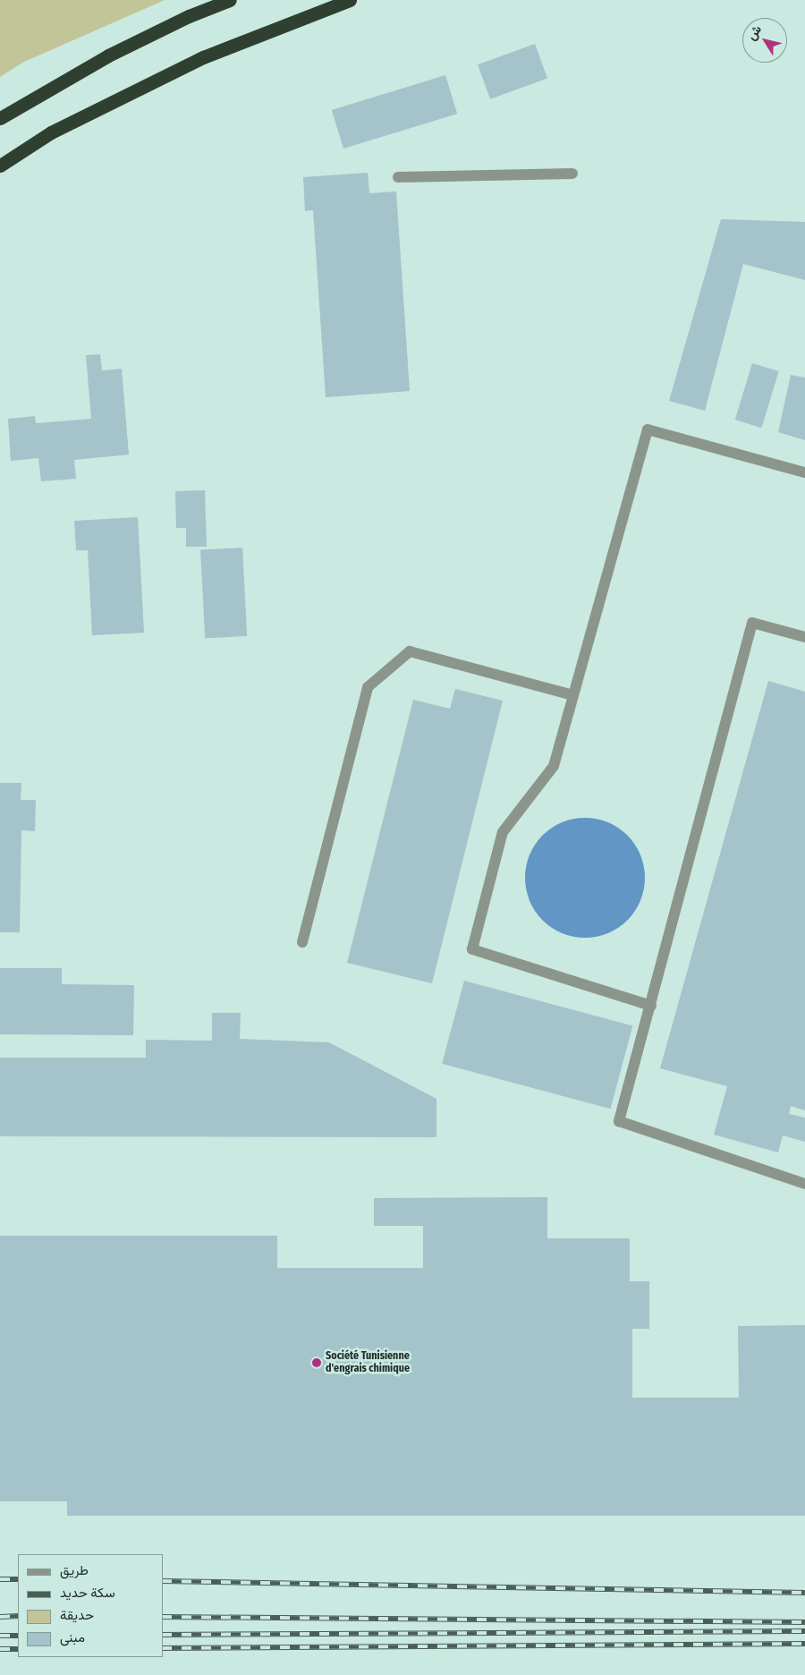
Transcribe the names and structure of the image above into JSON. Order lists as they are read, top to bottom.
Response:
{
  "places": ["Société Tunisienne d'engrais chimique"],
  "legend": [
    "طريق",
    "سكة حديد",
    "حديقة",
    "مبنى"
  ],
  "north": "top left"
}
